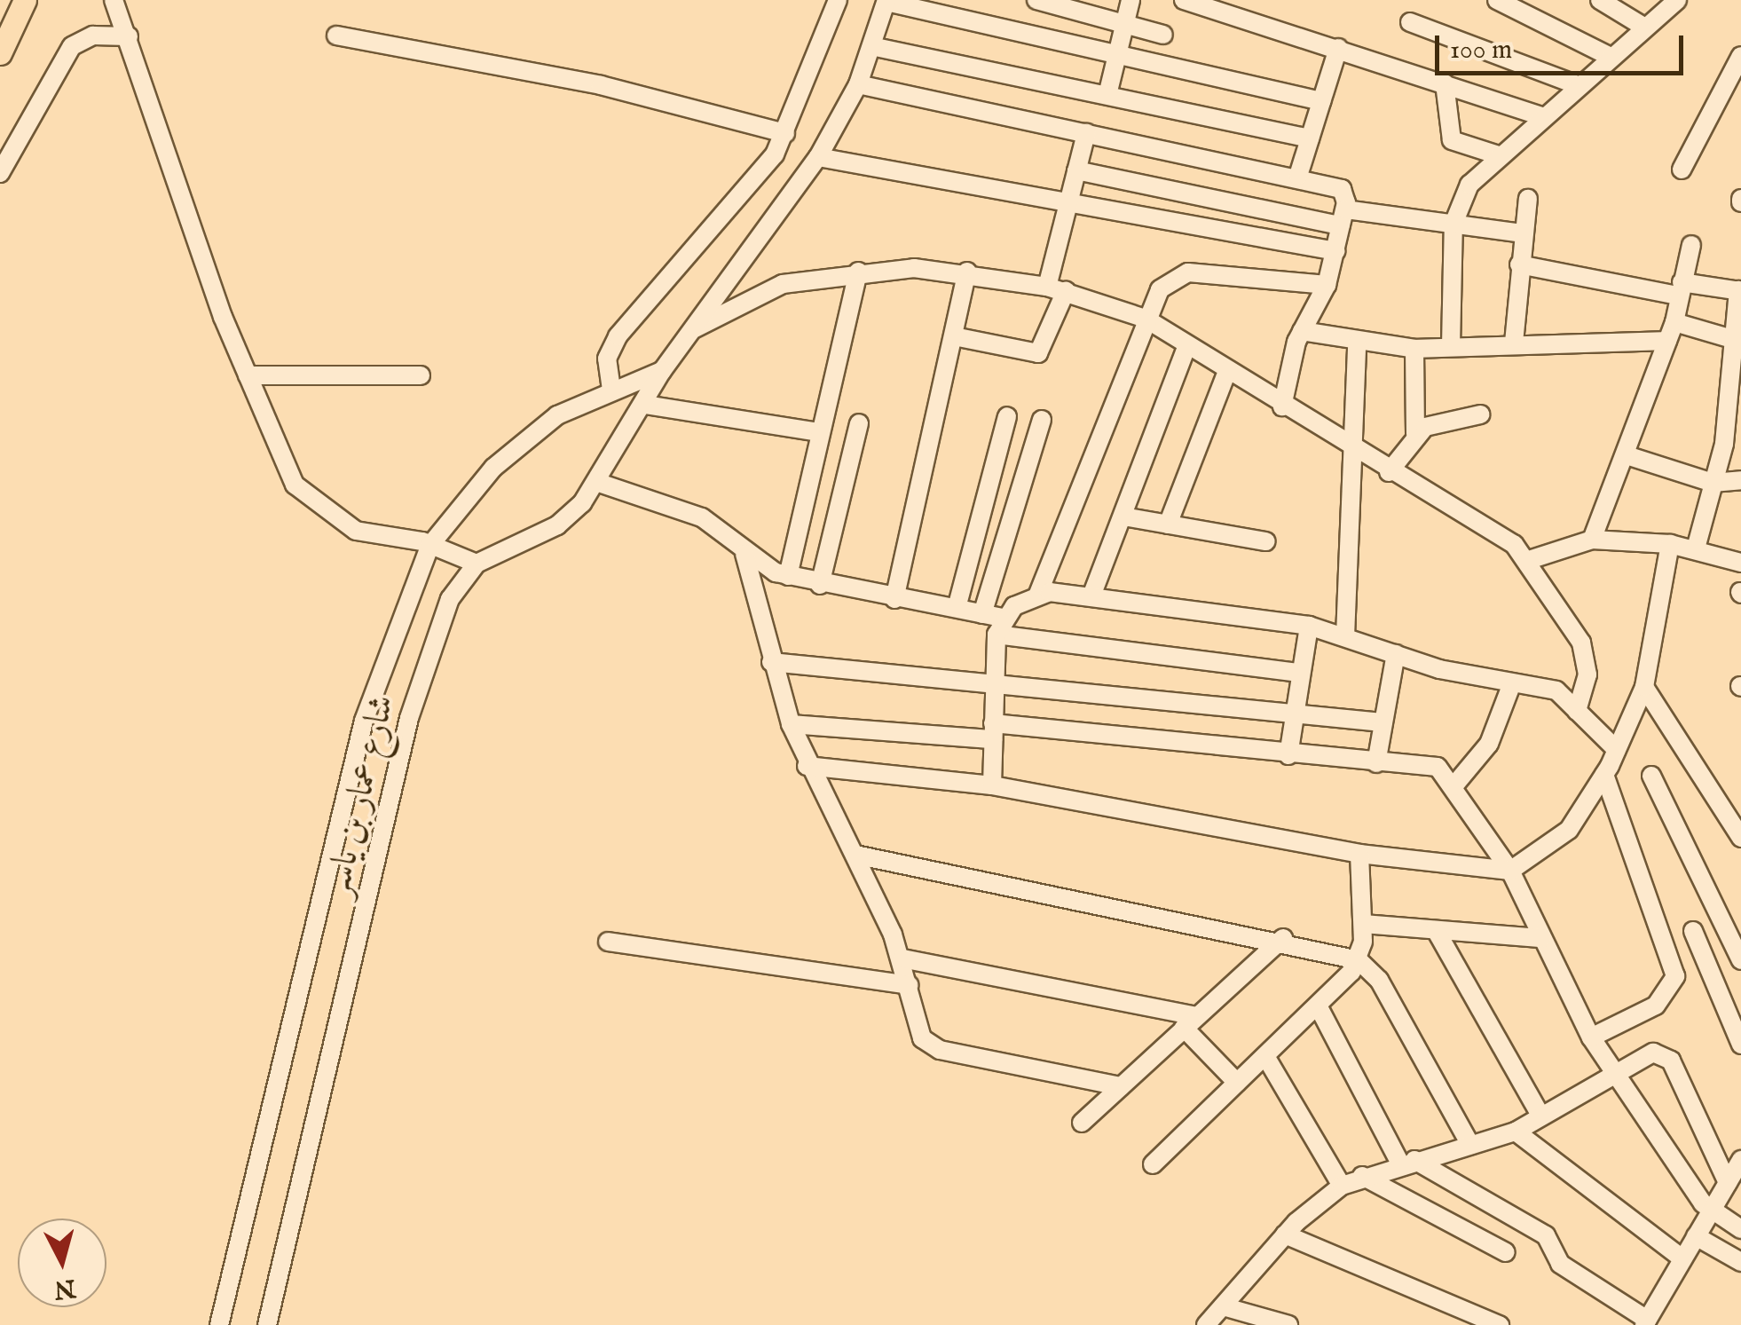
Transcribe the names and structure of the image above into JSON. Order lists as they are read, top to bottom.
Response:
{
  "streets": {
    "street": ["شارع عمار بن ياسر"]
  },
  "scale_bar": "100 m",
  "north": "bottom"
}
